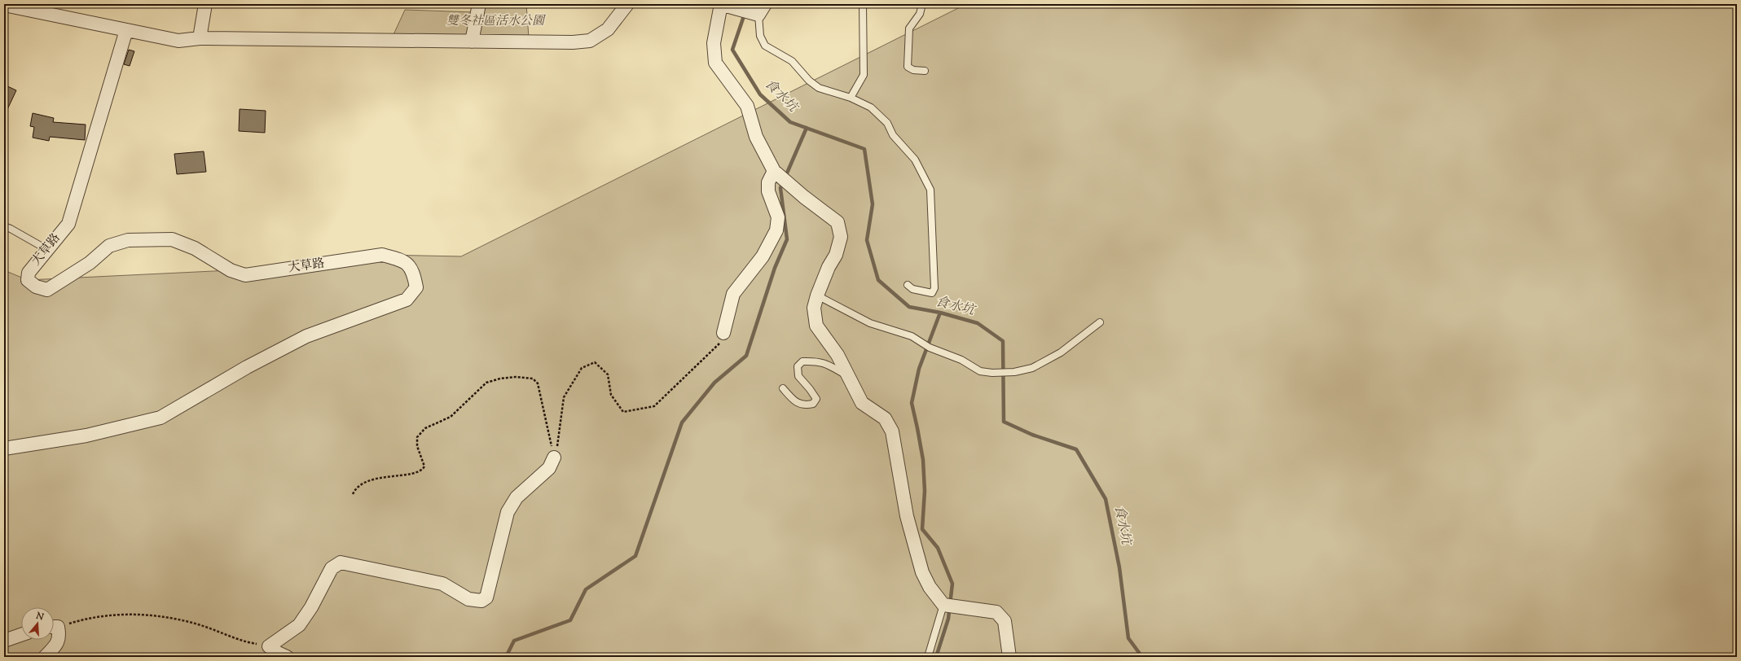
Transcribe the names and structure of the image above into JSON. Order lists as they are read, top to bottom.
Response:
{
  "streets": {
    "street": ["大草路"]
  },
  "water": ["食水坑"],
  "parks": ["雙冬社區活水公園"],
  "north": "top"
}
